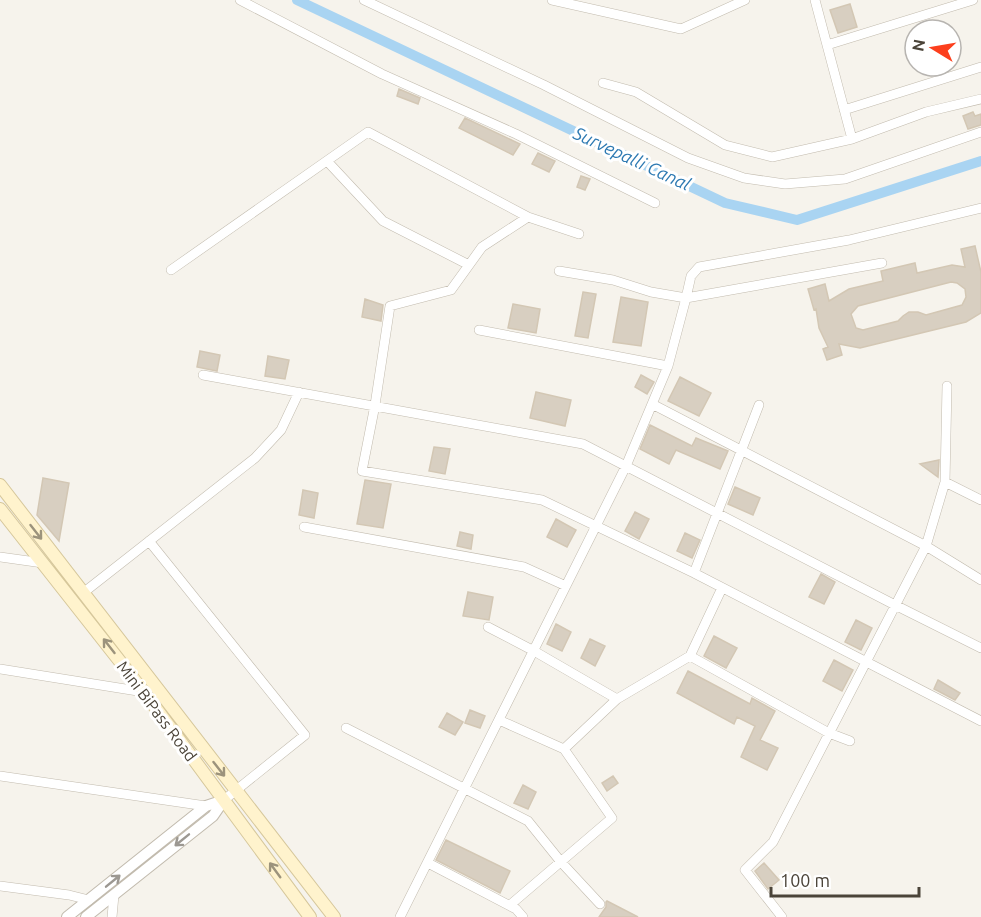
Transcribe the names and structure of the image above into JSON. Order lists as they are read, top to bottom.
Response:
{
  "streets": {
    "main road": ["Mini BiPass Road"]
  },
  "water": ["Survepalli Canal"],
  "scale_bar": "100 m",
  "north": "left"
}
